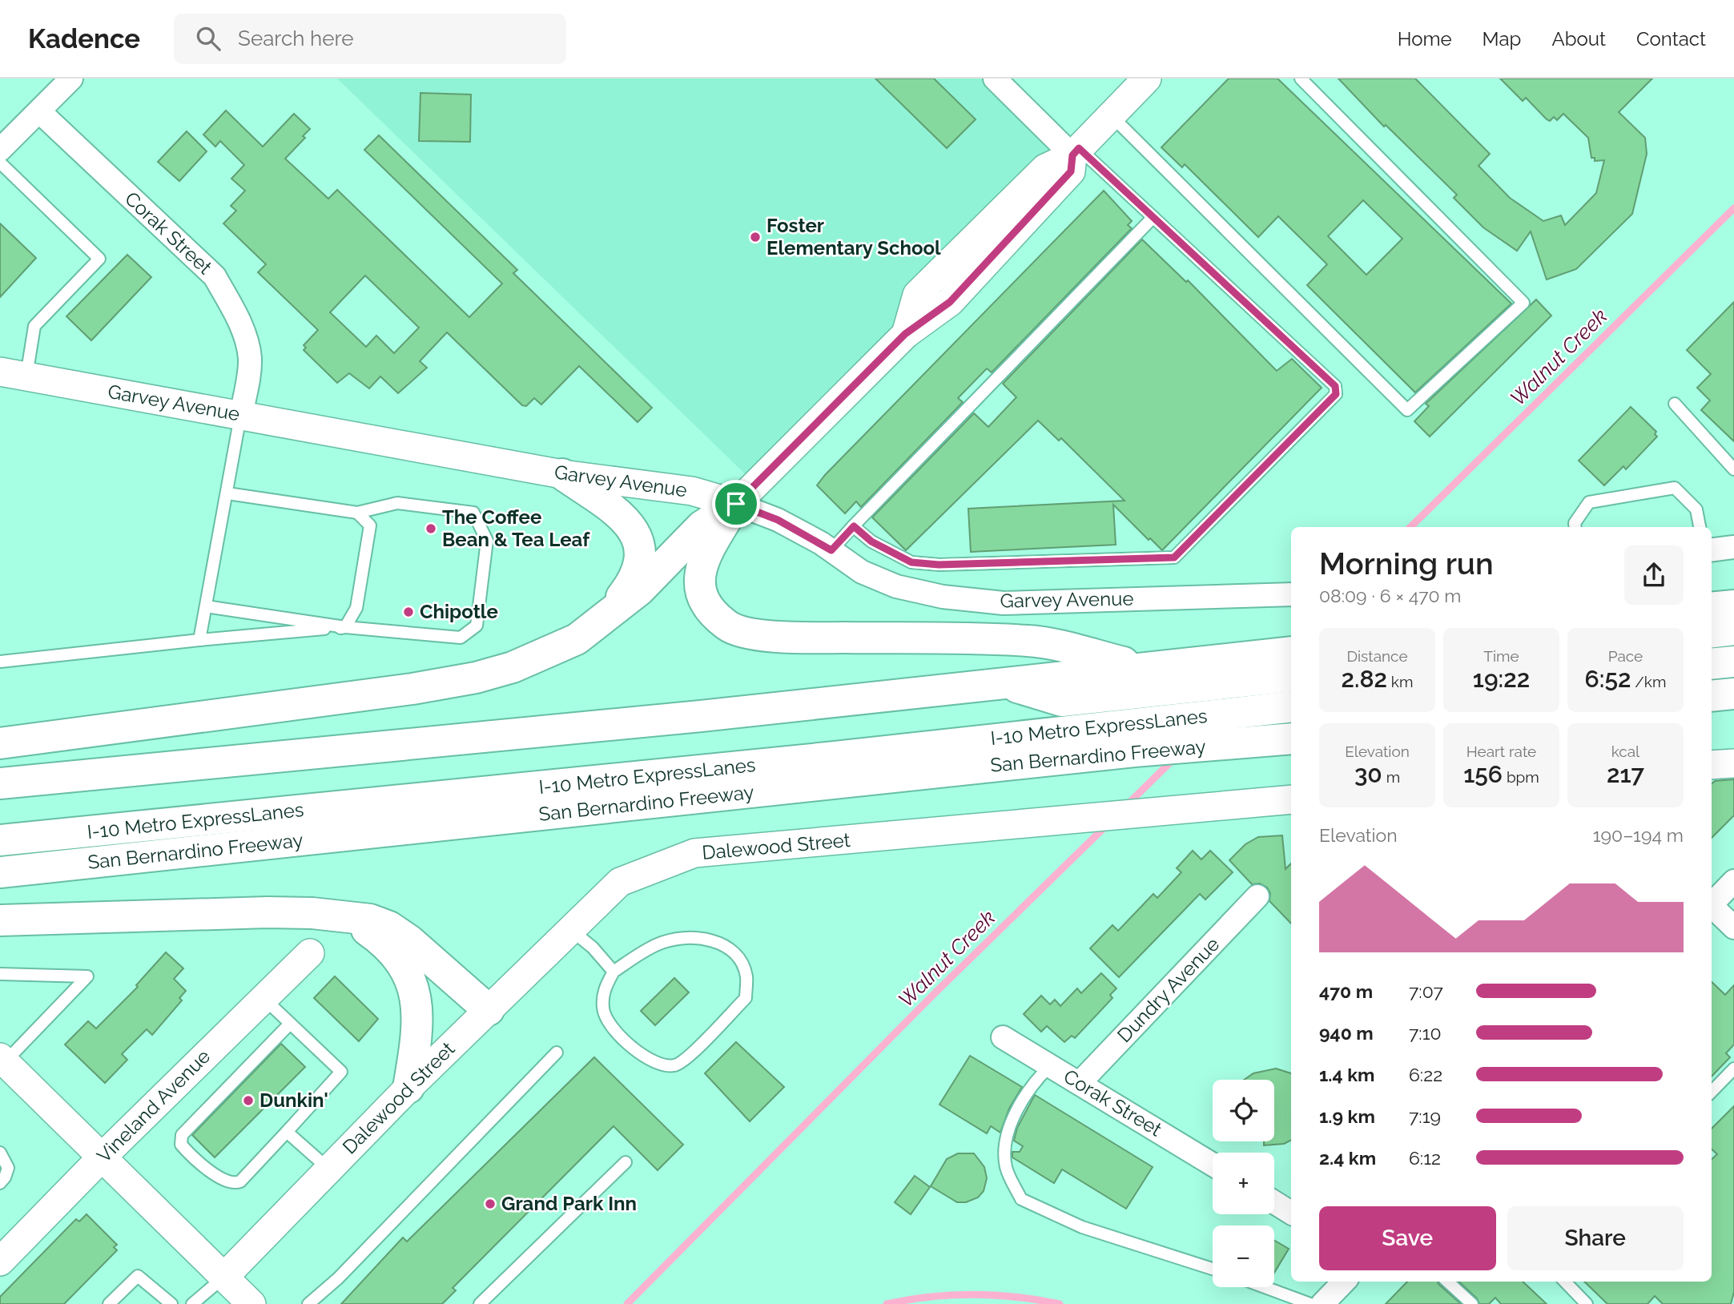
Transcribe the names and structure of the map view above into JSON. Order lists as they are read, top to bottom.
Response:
{
  "streets": {
    "highway": ["I-10 Metro ExpressLanes", "San Bernardino Freeway"],
    "street": [
      "Corak Street",
      "Garvey Avenue",
      "Dalewood Street",
      "Dundry Avenue",
      "Vineland Avenue"
    ]
  },
  "crossings": [
    ["Corak Street", "Garvey Avenue"],
    ["Corak Street", "Dundry Avenue"]
  ],
  "water": ["Walnut Creek"],
  "places": [
    "Foster Elementary School",
    "The Coffee Bean & Tea Leaf",
    "Chipotle",
    "Dunkin'",
    "Grand Park Inn"
  ],
  "page": {
    "header": "Kadence",
    "search": "Search here",
    "nav": [
      "Home",
      "Map",
      "About",
      "Contact"
    ],
    "heading": ["Morning run", "08:09 · 6 × 470 m"],
    "stats": [
      ["Distance", "2.82 km"],
      ["Time", "19:22"],
      ["Pace", "6:52 /km"],
      ["Elevation", "30 m"],
      ["Heart rate", "156 bpm"],
      ["kcal", "217"]
    ],
    "chart": ["Elevation", "190–194 m"],
    "list": [
      {
        "name": "470 m",
        "note": "7:07"
      },
      {
        "name": "940 m",
        "note": "7:10"
      },
      {
        "name": "1.4 km",
        "note": "6:22"
      },
      {
        "name": "1.9 km",
        "note": "7:19"
      },
      {
        "name": "2.4 km",
        "note": "6:12"
      }
    ],
    "map_buttons": ["+", "−"],
    "buttons": ["Save", "Share"]
  }
}
